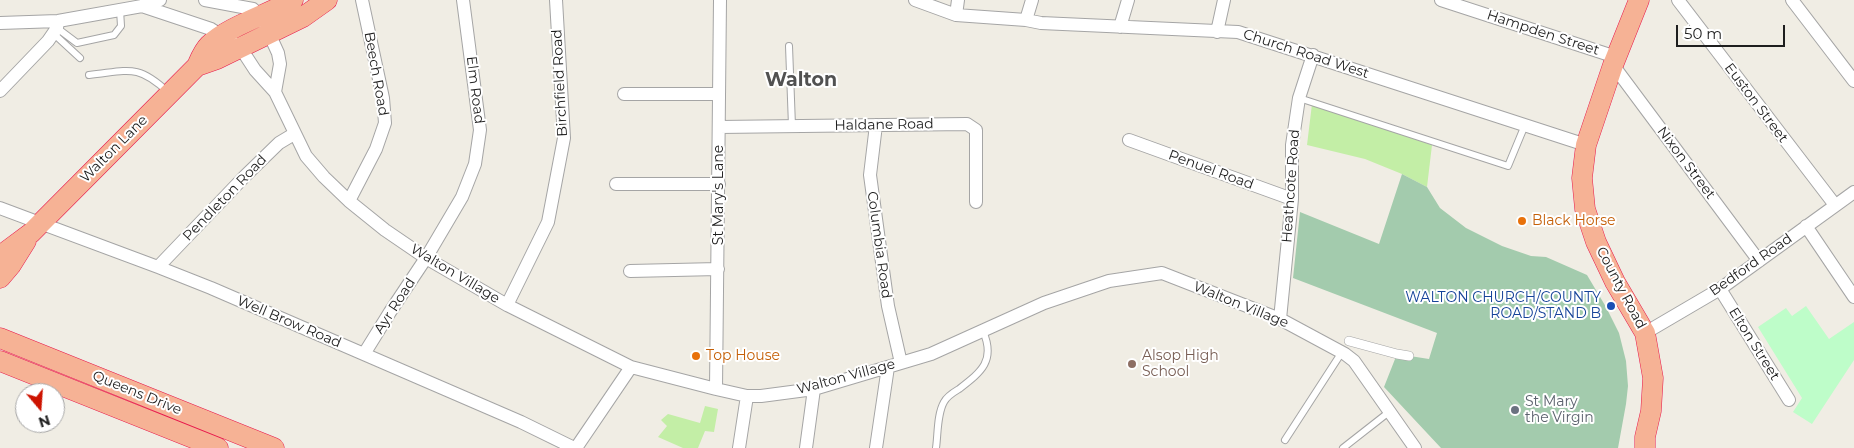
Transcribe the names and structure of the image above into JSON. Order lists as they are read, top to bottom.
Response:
{
  "streets": {
    "highway": ["Walton Lane", "County Road", "Queens Drive"],
    "street": [
      "Hampden Street",
      "Church Road West",
      "Beech Road",
      "Birchfield Road",
      "Elm Road",
      "Euston Street",
      "Haldane Road",
      "Nixon Street",
      "Penuel Road",
      "Heathcote Road",
      "St Mary's Lane",
      "Pendleton Road",
      "Columbia Road",
      "Bedford Road",
      "Walton Village",
      "Ayr Road",
      "Well Brow Road",
      "Elton Street"
    ]
  },
  "crossings": [
    ["Hampden Street", "Nixon Street"],
    ["Hampden Street", "County Road"],
    ["Church Road West", "Heathcote Road"],
    ["Church Road West", "County Road"],
    ["Beech Road", "Walton Village"],
    ["Birchfield Road", "Walton Village"],
    ["Elm Road", "Walton Village"],
    ["Elm Road", "Ayr Road"],
    ["Euston Street", "Bedford Road"],
    ["Haldane Road", "St Mary's Lane"],
    ["Haldane Road", "Columbia Road"],
    ["Walton Lane", "Walton Village"],
    ["Walton Lane", "Well Brow Road"],
    ["Nixon Street", "Bedford Road"],
    ["Nixon Street", "County Road"],
    ["Penuel Road", "Heathcote Road"],
    ["Heathcote Road", "Walton Village"],
    ["St Mary's Lane", "Walton Village"],
    ["Pendleton Road", "Walton Village"],
    ["Pendleton Road", "Well Brow Road"],
    ["Columbia Road", "Walton Village"],
    ["Bedford Road", "County Road"],
    ["Bedford Road", "Elton Street"],
    ["Walton Village", "Ayr Road"],
    ["Ayr Road", "Well Brow Road"]
  ],
  "districts": ["Walton"],
  "places": [
    "Black Horse",
    "WALTON CHURCH/COUNTY ROAD/STAND B",
    "Top House",
    "Alsop High School",
    "St Mary the Virgin"
  ],
  "scale_bar": "50 m",
  "north": "bottom"
}
